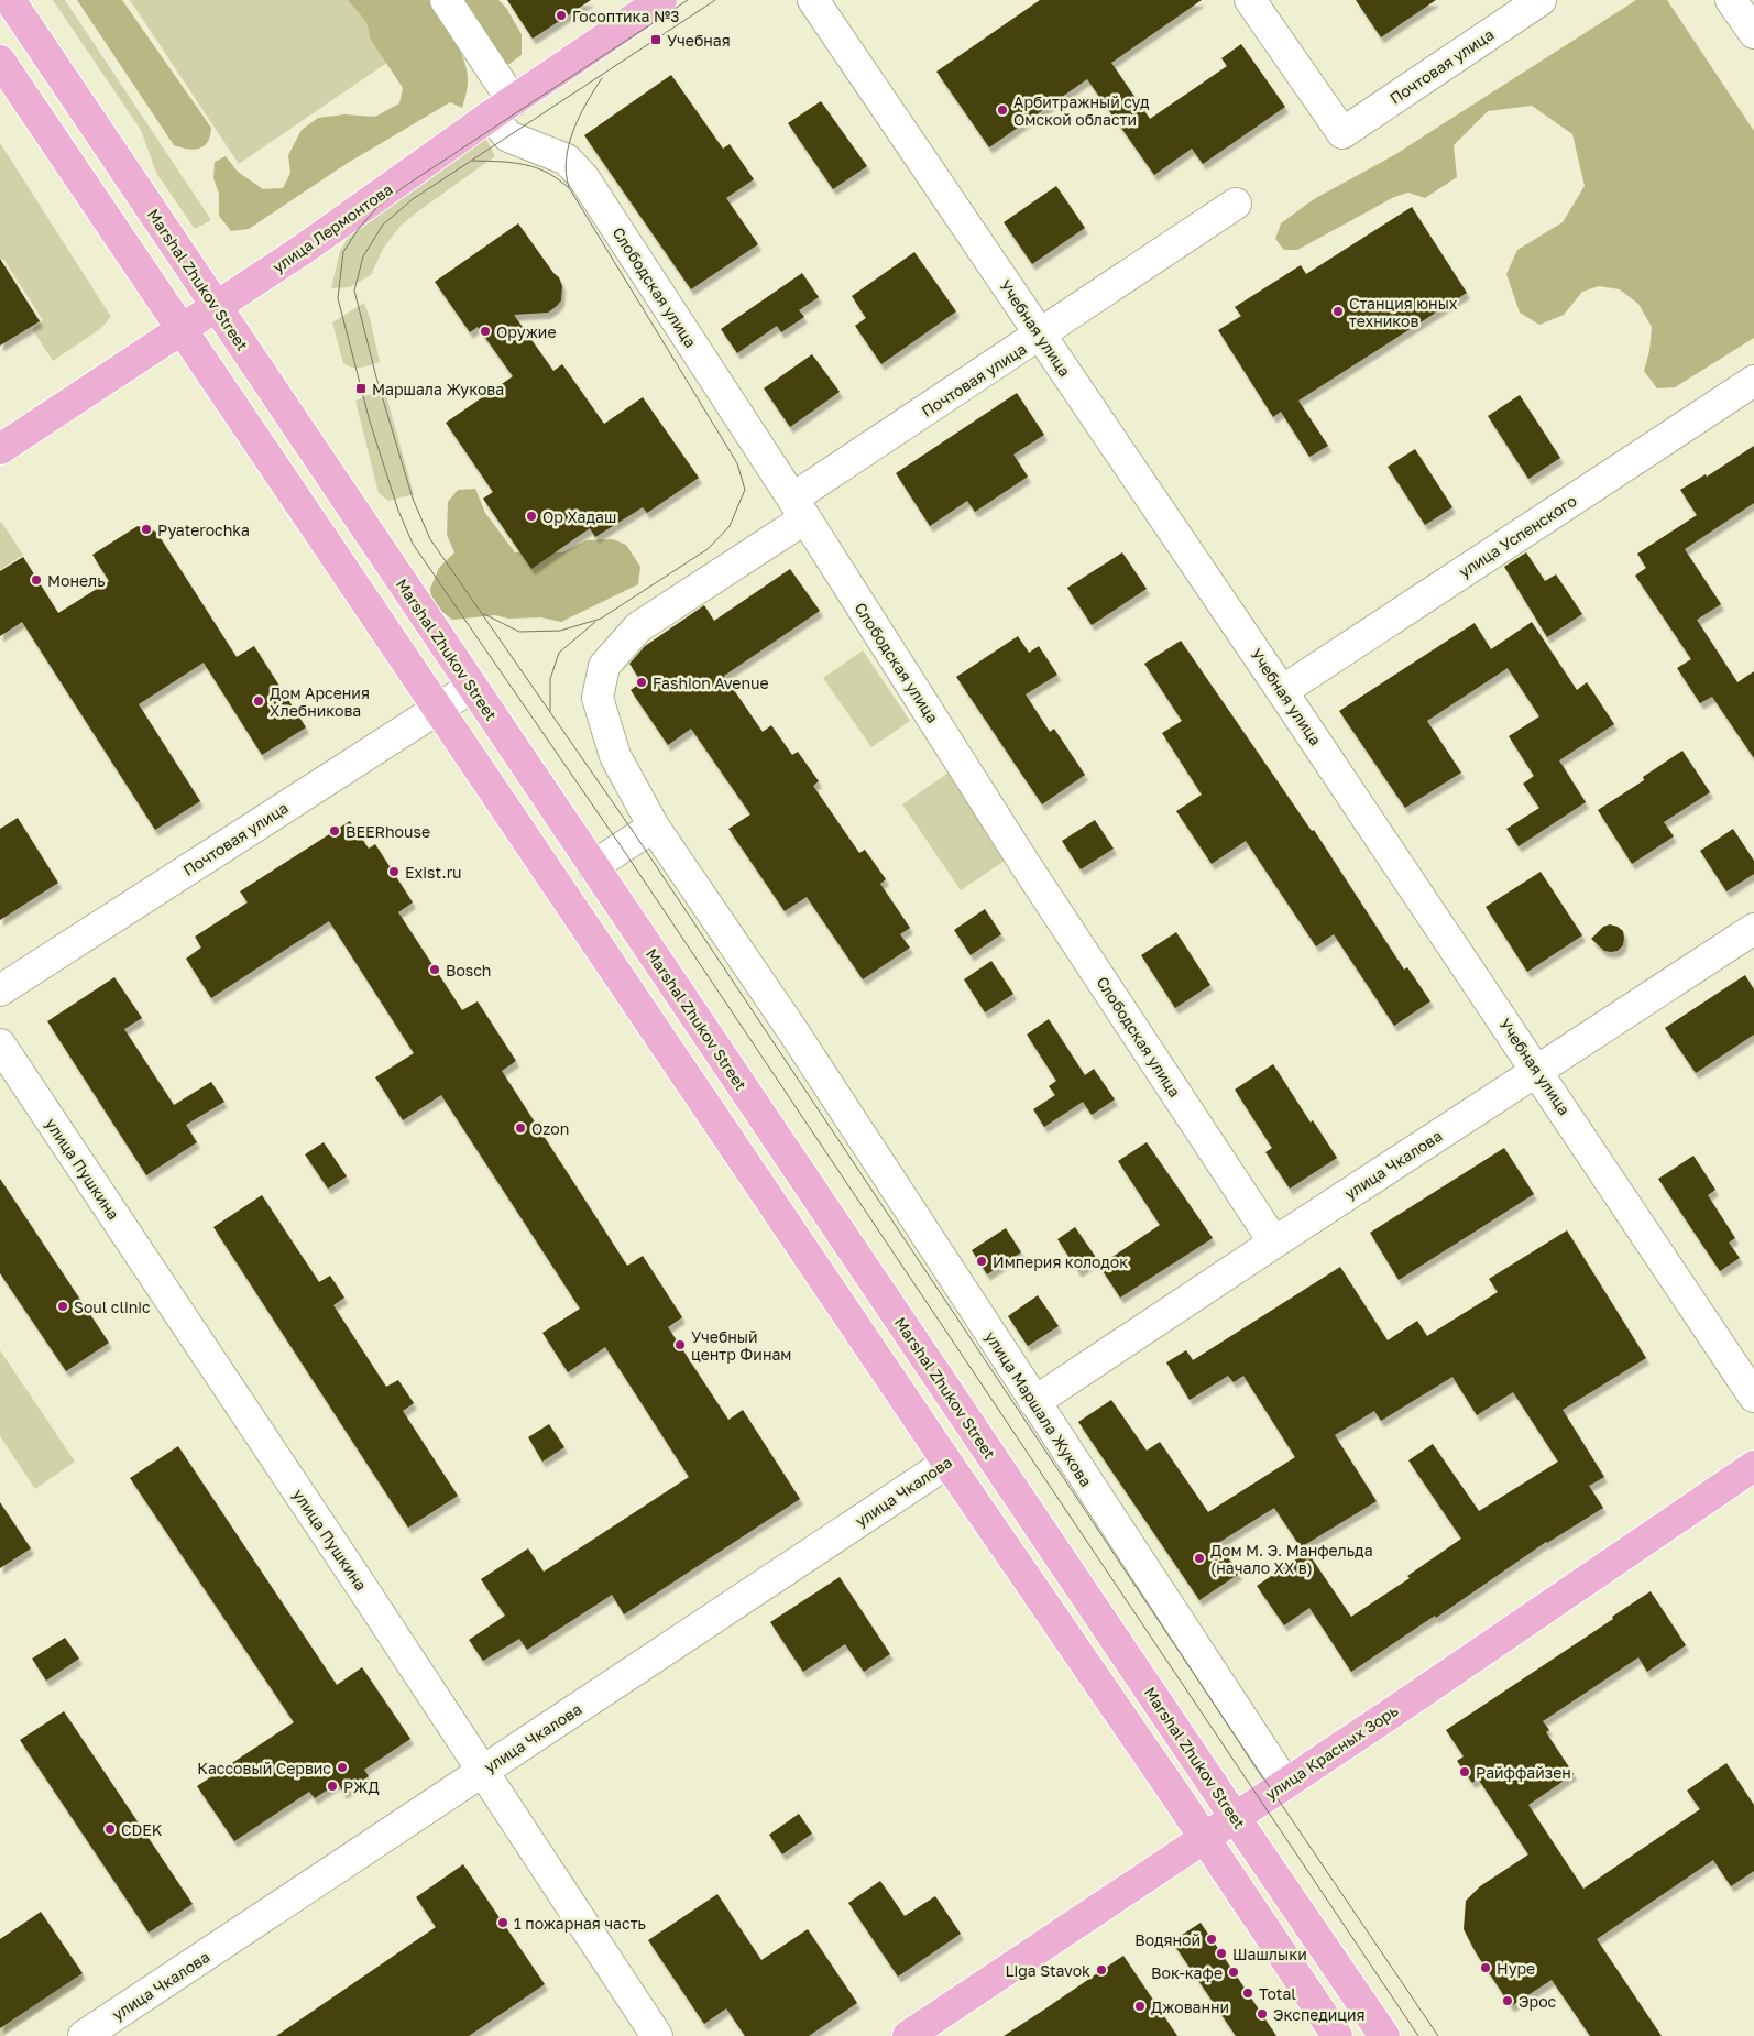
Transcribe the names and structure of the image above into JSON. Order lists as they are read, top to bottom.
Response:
{
  "streets": {
    "main road": [
      "улица Лермонтова",
      "Marshal Zhukov Street",
      "улица Чкалова",
      "улица Красных Зорь"
    ],
    "street": [
      "Почтовая улица",
      "Слободская улица",
      "Учебная улица",
      "улица Успенского",
      "улица Пушкина",
      "улица Маршала Жукова"
    ]
  },
  "crossings": [
    ["Почтовая улица", "Marshal Zhukov Street"],
    ["Почтовая улица", "Слободская улица"],
    ["Почтовая улица", "Учебная улица"],
    ["Почтовая улица", "улица Маршала Жукова"],
    ["улица Лермонтова", "Marshal Zhukov Street"],
    ["улица Лермонтова", "Слободская улица"],
    ["Marshal Zhukov Street", "улица Чкалова"],
    ["Marshal Zhukov Street", "улица Красных Зорь"],
    ["Слободская улица", "улица Чкалова"],
    ["Учебная улица", "улица Успенского"],
    ["Учебная улица", "улица Чкалова"],
    ["улица Чкалова", "улица Пушкина"],
    ["улица Чкалова", "улица Маршала Жукова"],
    ["улица Маршала Жукова", "улица Красных Зорь"]
  ],
  "places": {
    "other": [
      "Госоптика №3",
      "Арбитражный суд Омской области",
      "Станция юных техников",
      "Оружие",
      "Ор Хадаш",
      "Pyaterochka",
      "Монель",
      "Fashion Avenue",
      "Дом Арсения Хлебникова",
      "BEERhouse",
      "Exist.ru",
      "Bosch",
      "Ozon",
      "Империя колодок",
      "Soul clinic",
      "Учебный центр Финам",
      "Дом М. Э. Манфельда (начало XX в)",
      "Кассовый Сервис",
      "Райффайзен",
      "РЖД",
      "CDEK",
      "1 пожарная часть",
      "Водяной",
      "Шашлыки",
      "Hype",
      "Liga Stavok",
      "Вок-кафе",
      "Total",
      "Эрос",
      "Джованни",
      "Экспедиция"
    ],
    "transit": ["Учебная", "Маршала Жукова"]
  }
}
